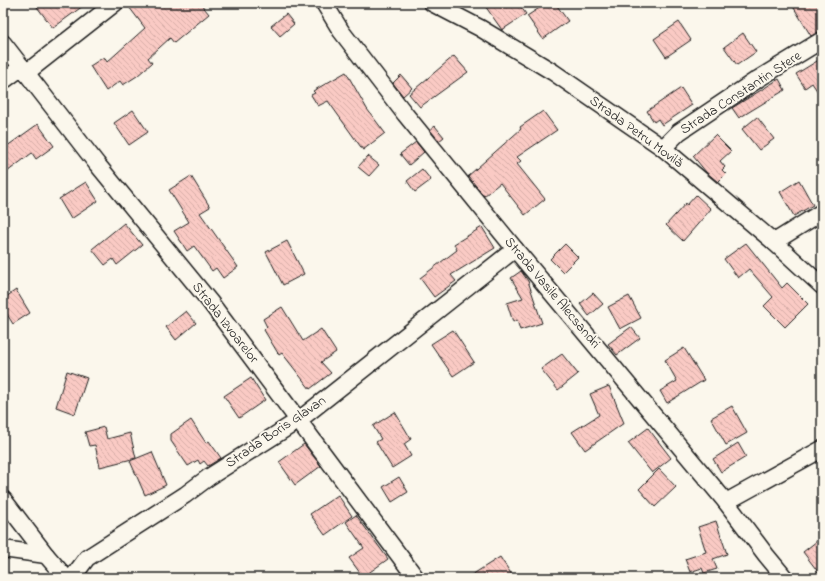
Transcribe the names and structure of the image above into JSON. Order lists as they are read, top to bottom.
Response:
{
  "streets": {
    "street": [
      "Strada Constantin Stere",
      "Strada Petru Movilă",
      "Strada Vasile Alecsandri",
      "Strada Izvoarelor",
      "Strada Boris Glavan"
    ]
  },
  "crossings": [
    ["Strada Constantin Stere", "Strada Petru Movilă"],
    ["Strada Vasile Alecsandri", "Strada Boris Glavan"],
    ["Strada Izvoarelor", "Strada Boris Glavan"]
  ]
}
